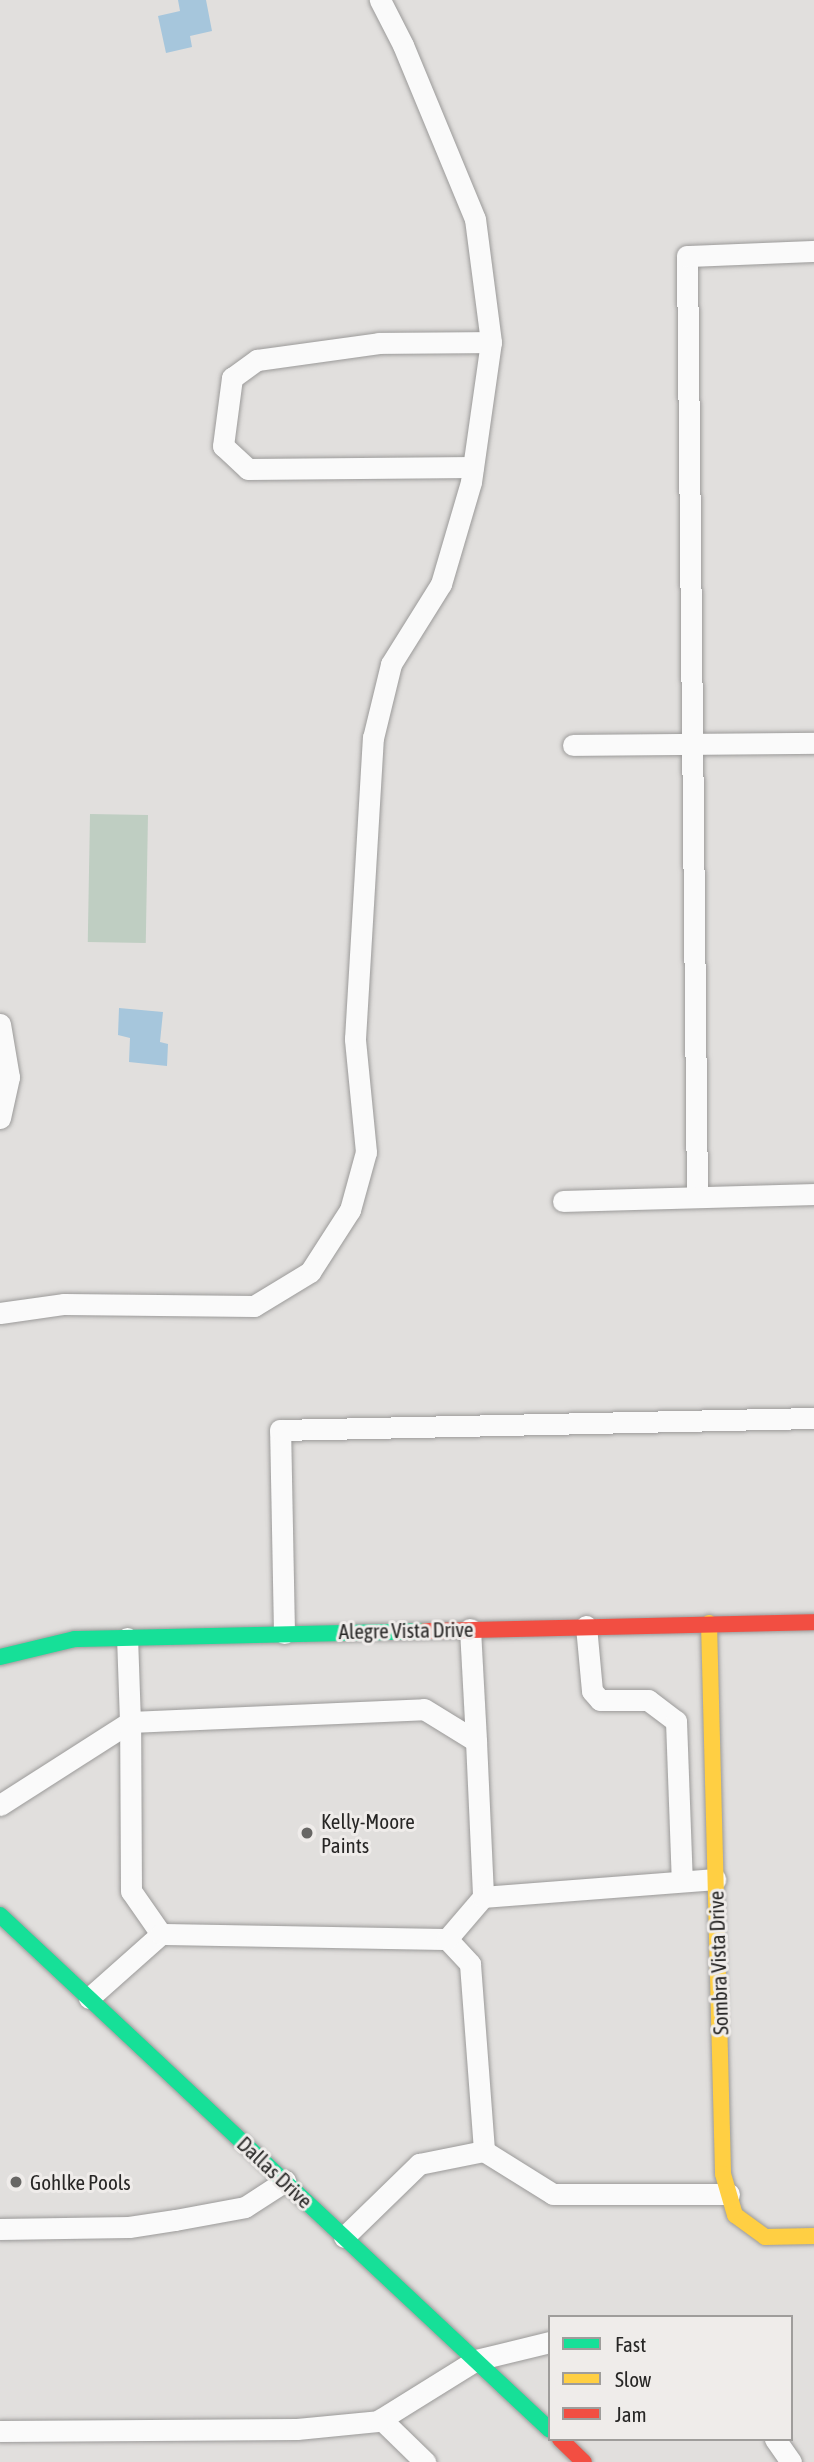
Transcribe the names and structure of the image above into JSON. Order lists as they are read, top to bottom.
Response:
{
  "streets": {
    "street": ["Alegre Vista Drive", "Sombra Vista Drive", "Dallas Drive"]
  },
  "crossings": [
    ["Alegre Vista Drive", "Sombra Vista Drive"]
  ],
  "places": ["Kelly-Moore Paints", "Gohlke Pools"],
  "legend": ["Fast", "Slow", "Jam"]
}
